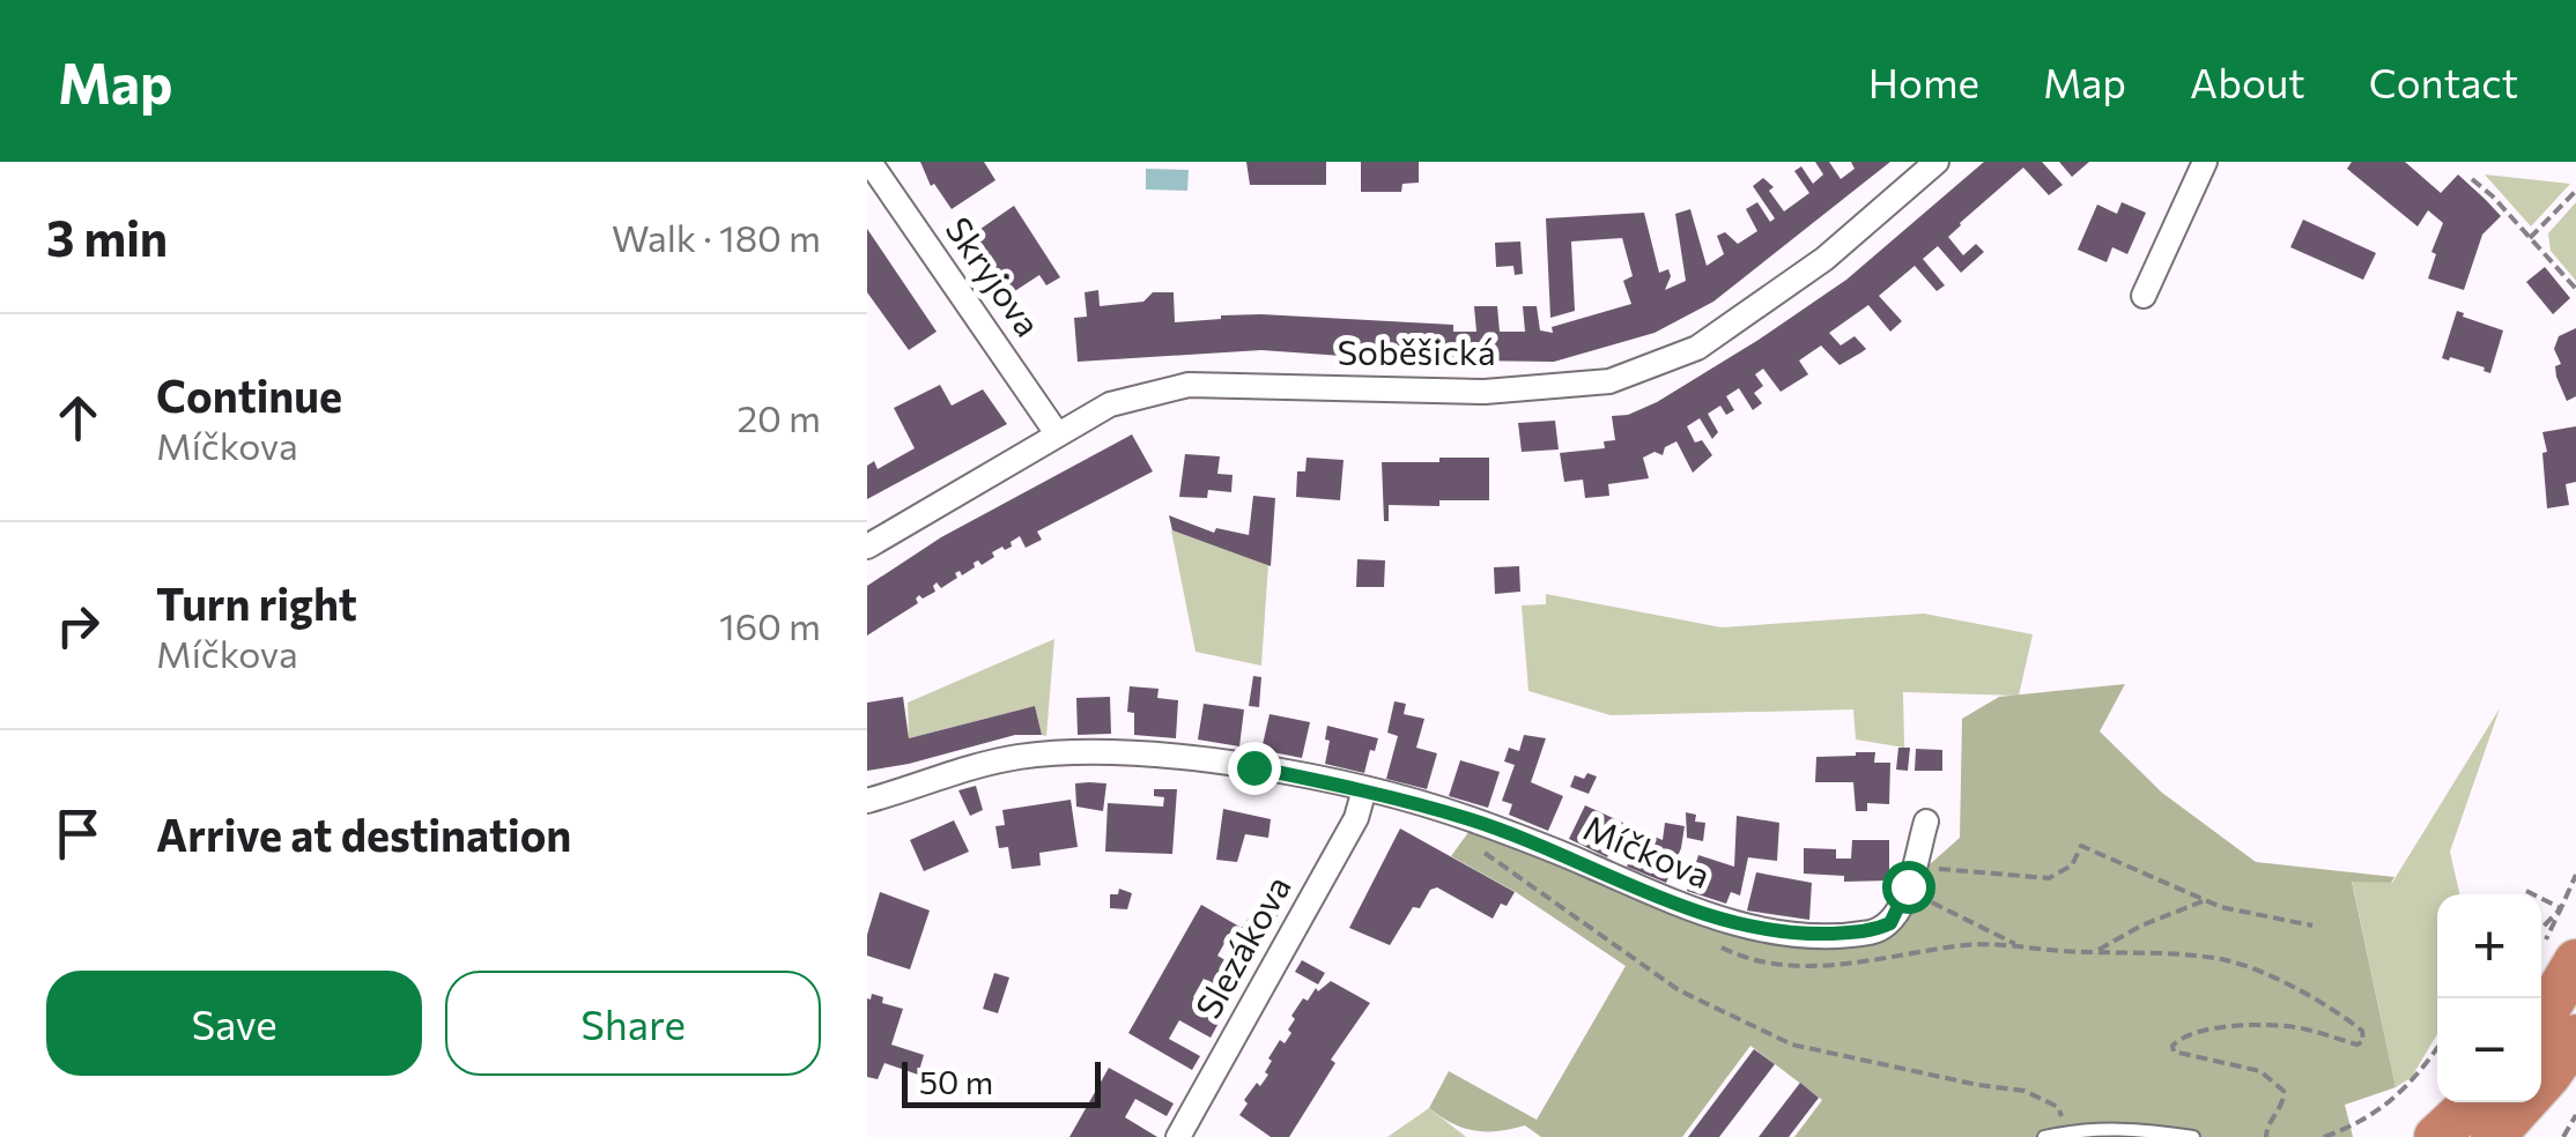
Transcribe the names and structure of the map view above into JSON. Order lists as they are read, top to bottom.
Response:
{
  "streets": {
    "street": [
      "Skryjova",
      "Soběšická",
      "Míčkova",
      "Slezákova"
    ]
  },
  "crossings": [
    ["Skryjova", "Soběšická"],
    ["Míčkova", "Slezákova"]
  ],
  "scale_bar": "50 m",
  "page": {
    "header": "Map",
    "nav": [
      "Home",
      "Map",
      "About",
      "Contact"
    ],
    "heading": ["3 min", "Walk · 180 m"],
    "list": [
      ["Continue", "Míčkova", "20 m"],
      ["Turn right", "Míčkova", "160 m"],
      "Arrive at destination"
    ],
    "map_buttons": ["+", "−"],
    "buttons": ["Save", "Share"],
    "scale": "50 m"
  }
}
